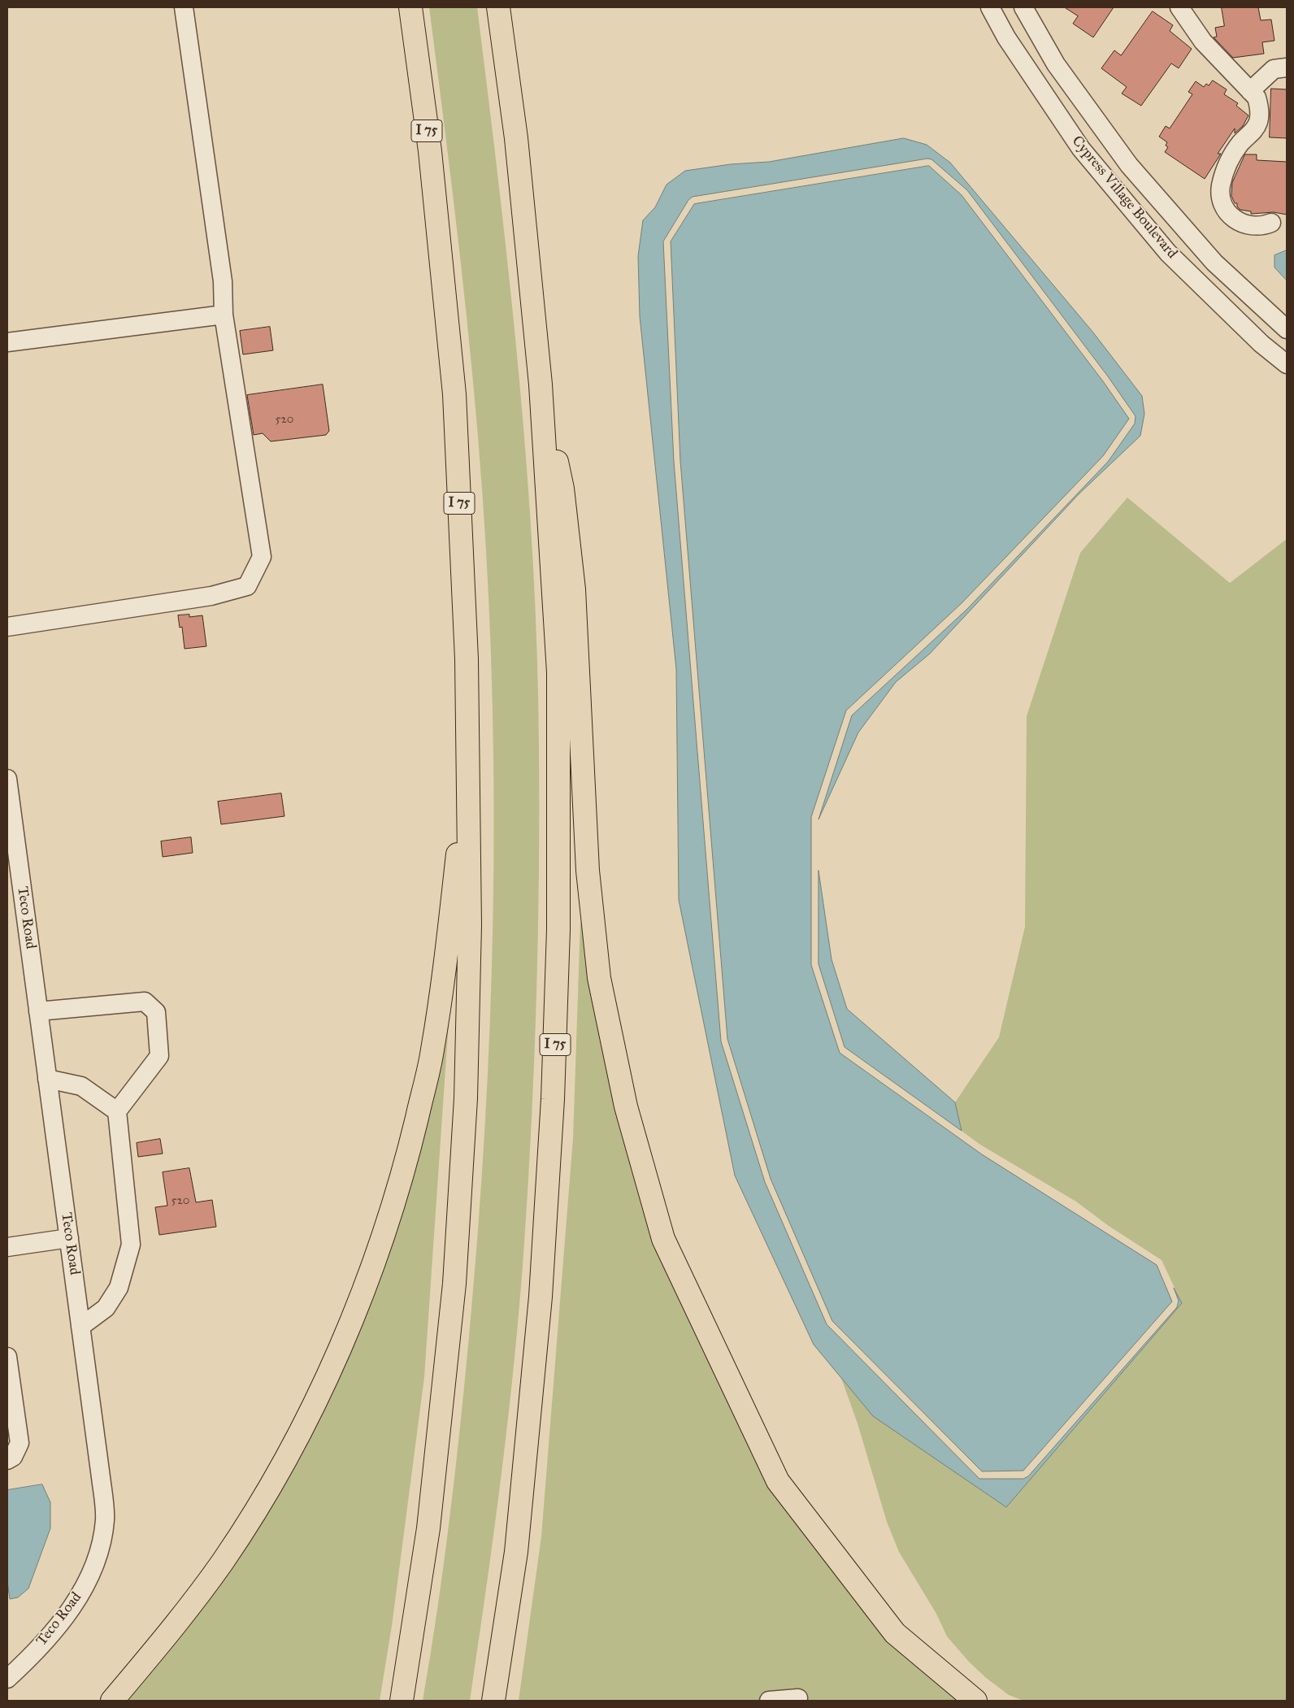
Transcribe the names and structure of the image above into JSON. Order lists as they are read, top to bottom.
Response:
{
  "streets": {
    "highway": ["I 75"],
    "street": ["Cypress Village Boulevard", "Teco Road"]
  },
  "house_numbers": ["520", "520"]
}
